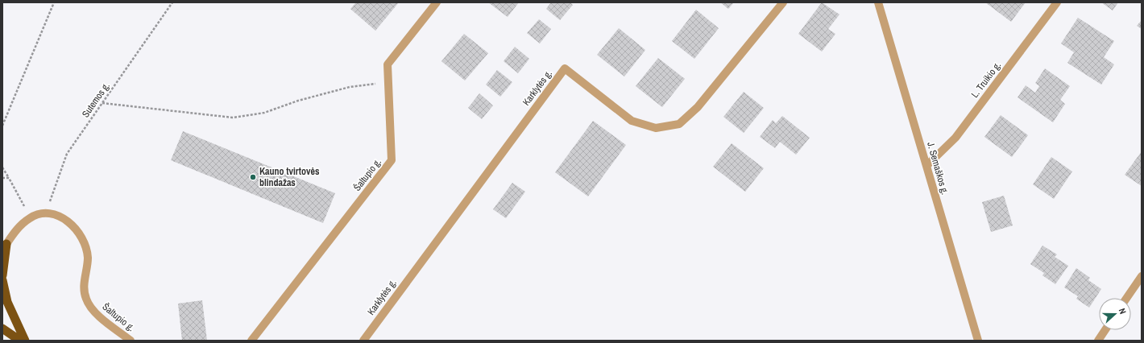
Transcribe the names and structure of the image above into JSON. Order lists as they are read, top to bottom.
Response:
{
  "streets": {
    "street": [
      "L. Truikio g.",
      "Karklytės g.",
      "J. Semaškos g.",
      "Šaltupio g."
    ],
    "path": ["Sutemos g."]
  },
  "crossings": [
    ["L. Truikio g.", "J. Semaškos g."],
    ["Sutemos g.", "Šaltupio g."]
  ],
  "places": ["Kauno tvirtovės blindažas"],
  "north": "right"
}
